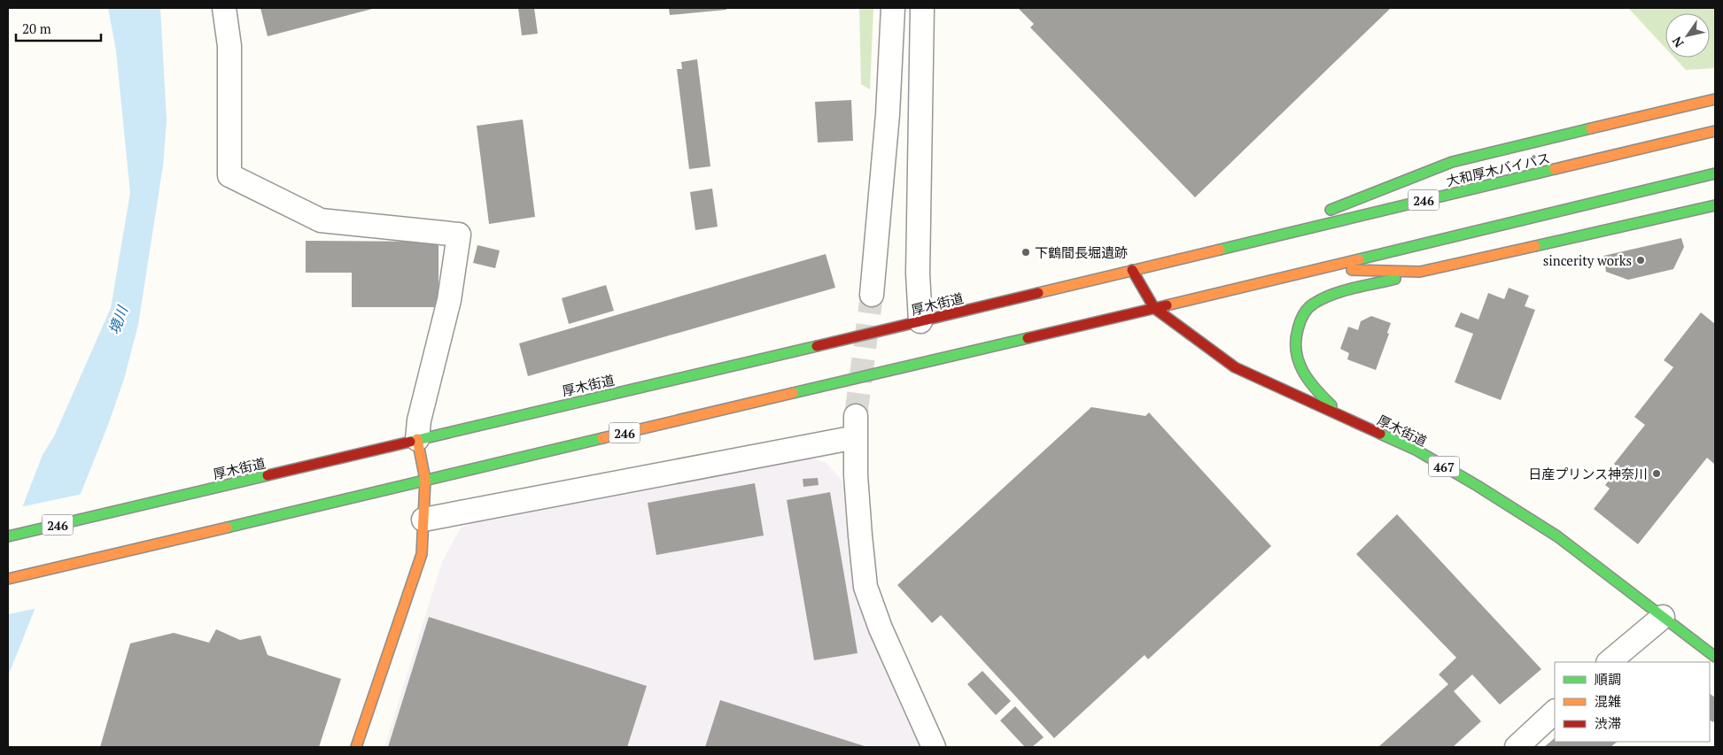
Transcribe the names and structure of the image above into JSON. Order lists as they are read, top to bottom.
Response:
{
  "streets": {
    "main road": [
      "大和厚木バイパス",
      "246",
      "厚木街道",
      "467"
    ]
  },
  "crossings": [
    ["大和厚木バイパス", "厚木街道"],
    ["246", "厚木街道"]
  ],
  "water": ["境川"],
  "places": ["下鶴間長堀遺跡", "sincerity works", "日産プリンス神奈川"],
  "legend": ["順調", "混雑", "渋滞"],
  "scale_bar": "20 m",
  "north": "bottom left"
}
